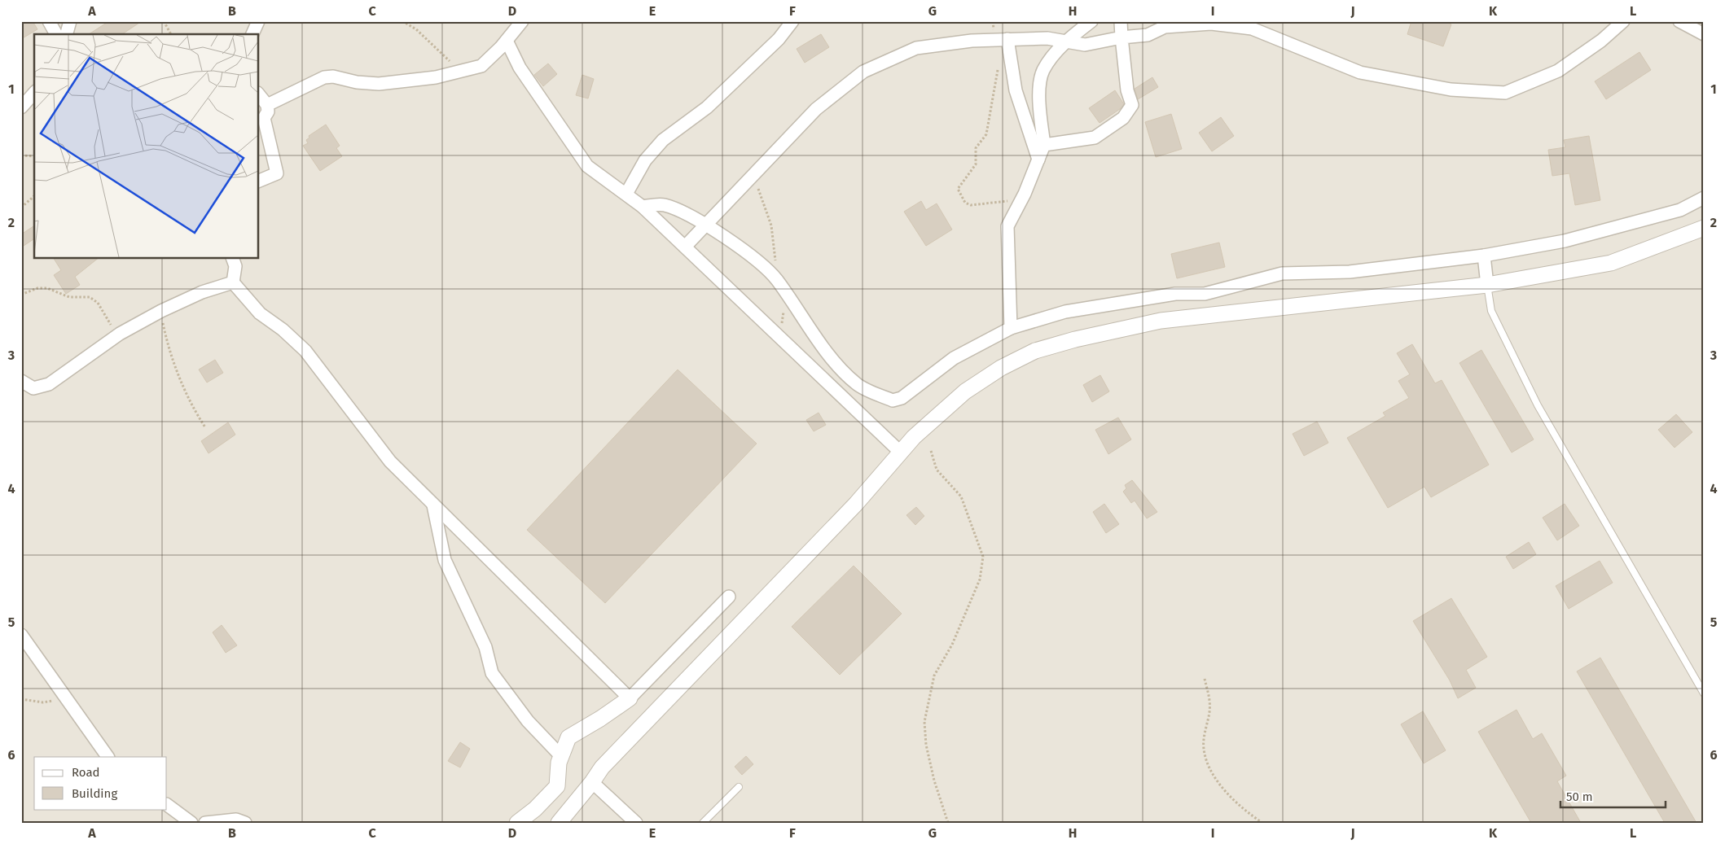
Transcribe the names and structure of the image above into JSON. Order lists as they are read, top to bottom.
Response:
{
  "legend": ["Road", "Building"],
  "scale_bar": "50 m",
  "grid": {
    "columns": [
      "A",
      "B",
      "C",
      "D",
      "E",
      "F",
      "G",
      "H",
      "I",
      "J",
      "K",
      "L"
    ],
    "rows": [
      "1",
      "2",
      "3",
      "4",
      "5",
      "6"
    ]
  }
}
